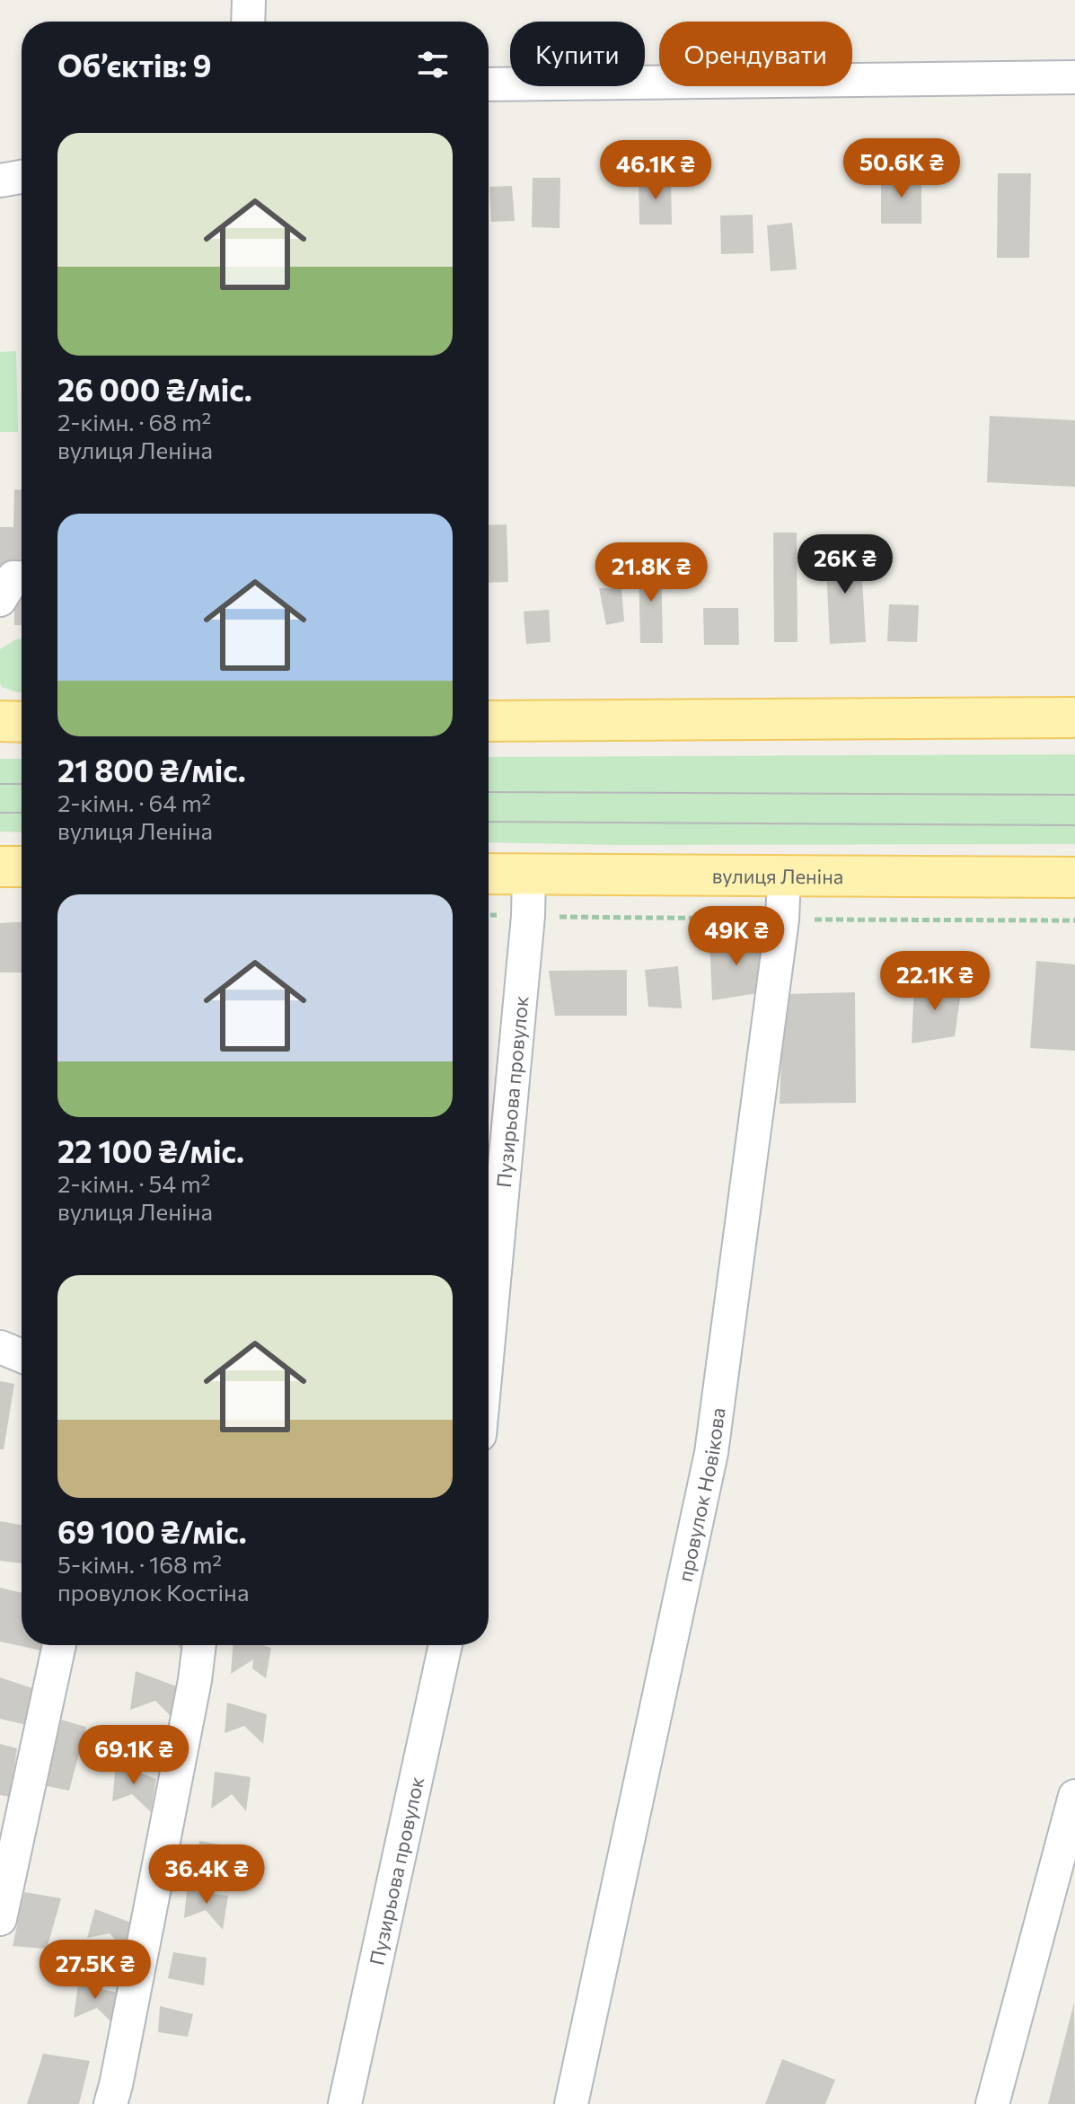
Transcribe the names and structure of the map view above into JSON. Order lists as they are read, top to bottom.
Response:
{
  "streets": {
    "main road": ["вулиця Леніна"],
    "street": ["Пузирьова провулок", "провулок Новікова"]
  },
  "crossings": [
    ["вулиця Леніна", "Пузирьова провулок"],
    ["вулиця Леніна", "провулок Новікова"]
  ],
  "page": {
    "chip": ["Купити", "Орендувати"],
    "heading": "Об’єктів: 9",
    "list": [
      {
        "name": "26 000 ₴/міс.",
        "note": "2-кімн. · 68 m² · вулиця Леніна"
      },
      {
        "name": "21 800 ₴/міс.",
        "note": "2-кімн. · 64 m² · вулиця Леніна"
      },
      {
        "name": "22 100 ₴/міс.",
        "note": "2-кімн. · 54 m² · вулиця Леніна"
      },
      {
        "name": "69 100 ₴/міс.",
        "note": "5-кімн. · 168 m² · провулок Костіна"
      }
    ],
    "price": [
      "50.6K ₴",
      "46.1K ₴",
      "26K ₴",
      "21.8K ₴",
      "49K ₴",
      "22.1K ₴",
      "69.1K ₴",
      "36.4K ₴",
      "27.5K ₴"
    ]
  }
}
